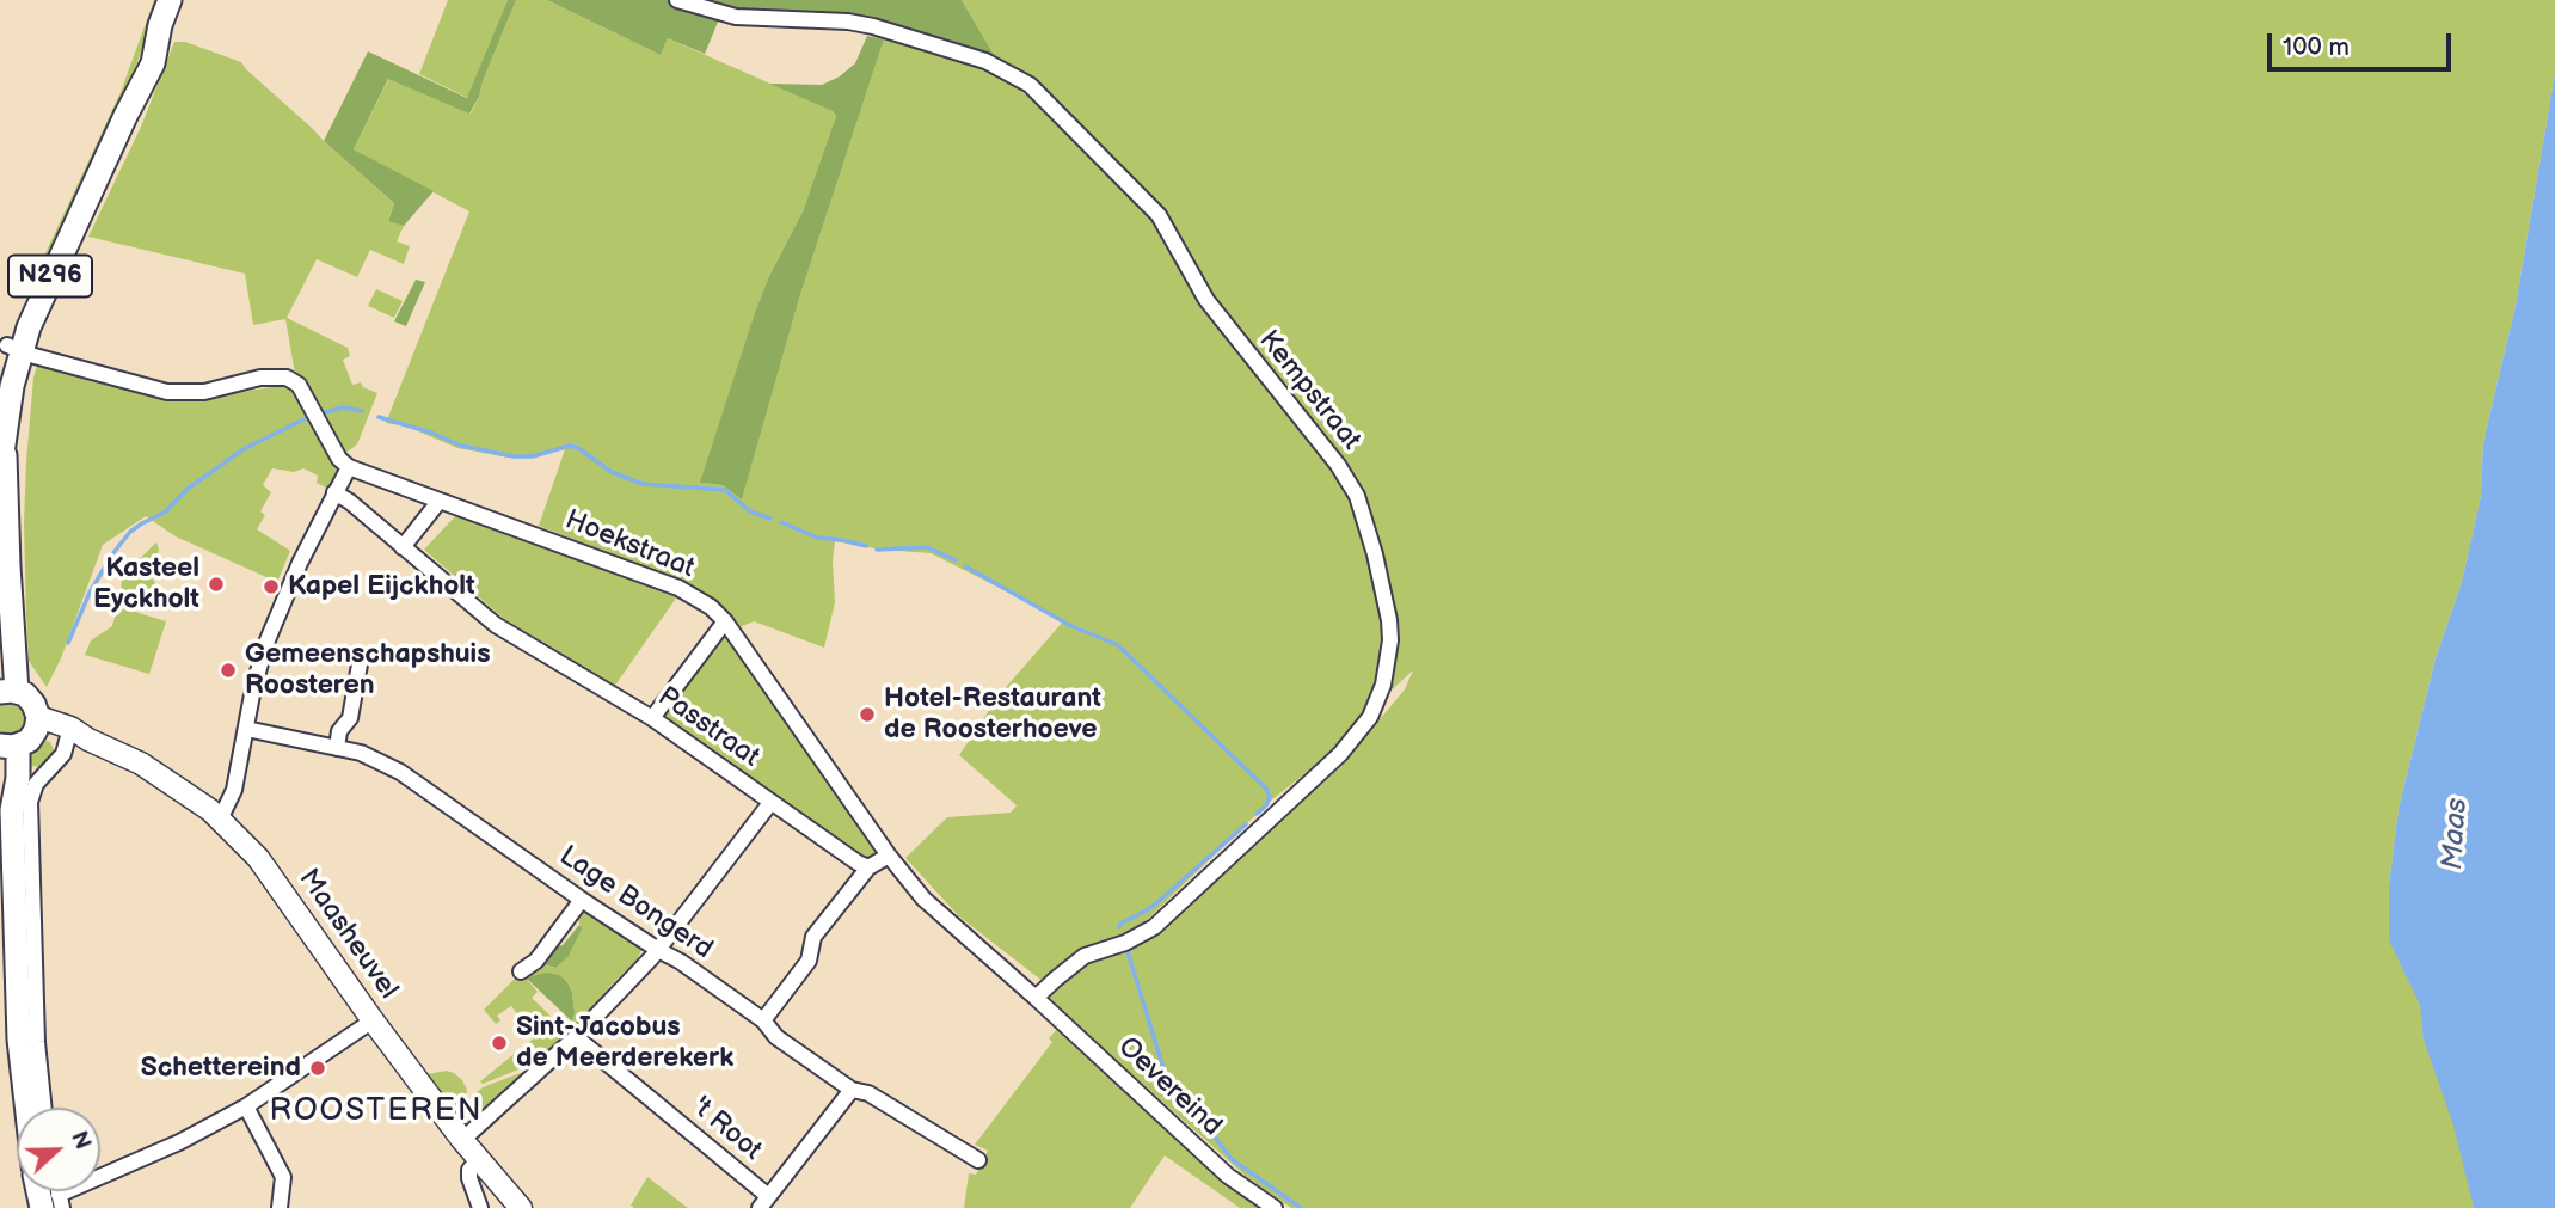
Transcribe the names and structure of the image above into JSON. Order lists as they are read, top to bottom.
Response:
{
  "streets": {
    "main road": ["N296"],
    "street": [
      "Kempstraat",
      "Hoekstraat",
      "Passtraat",
      "Lage Bongerd",
      "Maasheuvel",
      "Oevereind",
      "'t Root"
    ]
  },
  "crossings": [
    ["N296", "Maasheuvel"],
    ["Kempstraat", "Oevereind"]
  ],
  "districts": ["ROOSTEREN"],
  "water": ["Maas"],
  "places": [
    "Kasteel Eyckholt",
    "Kapel Eijckholt",
    "Gemeenschapshuis Roosteren",
    "Hotel-Restaurant de Roosterhoeve",
    "Sint-Jacobus de Meerderekerk",
    "Schettereind"
  ],
  "scale_bar": "100 m",
  "north": "right"
}
